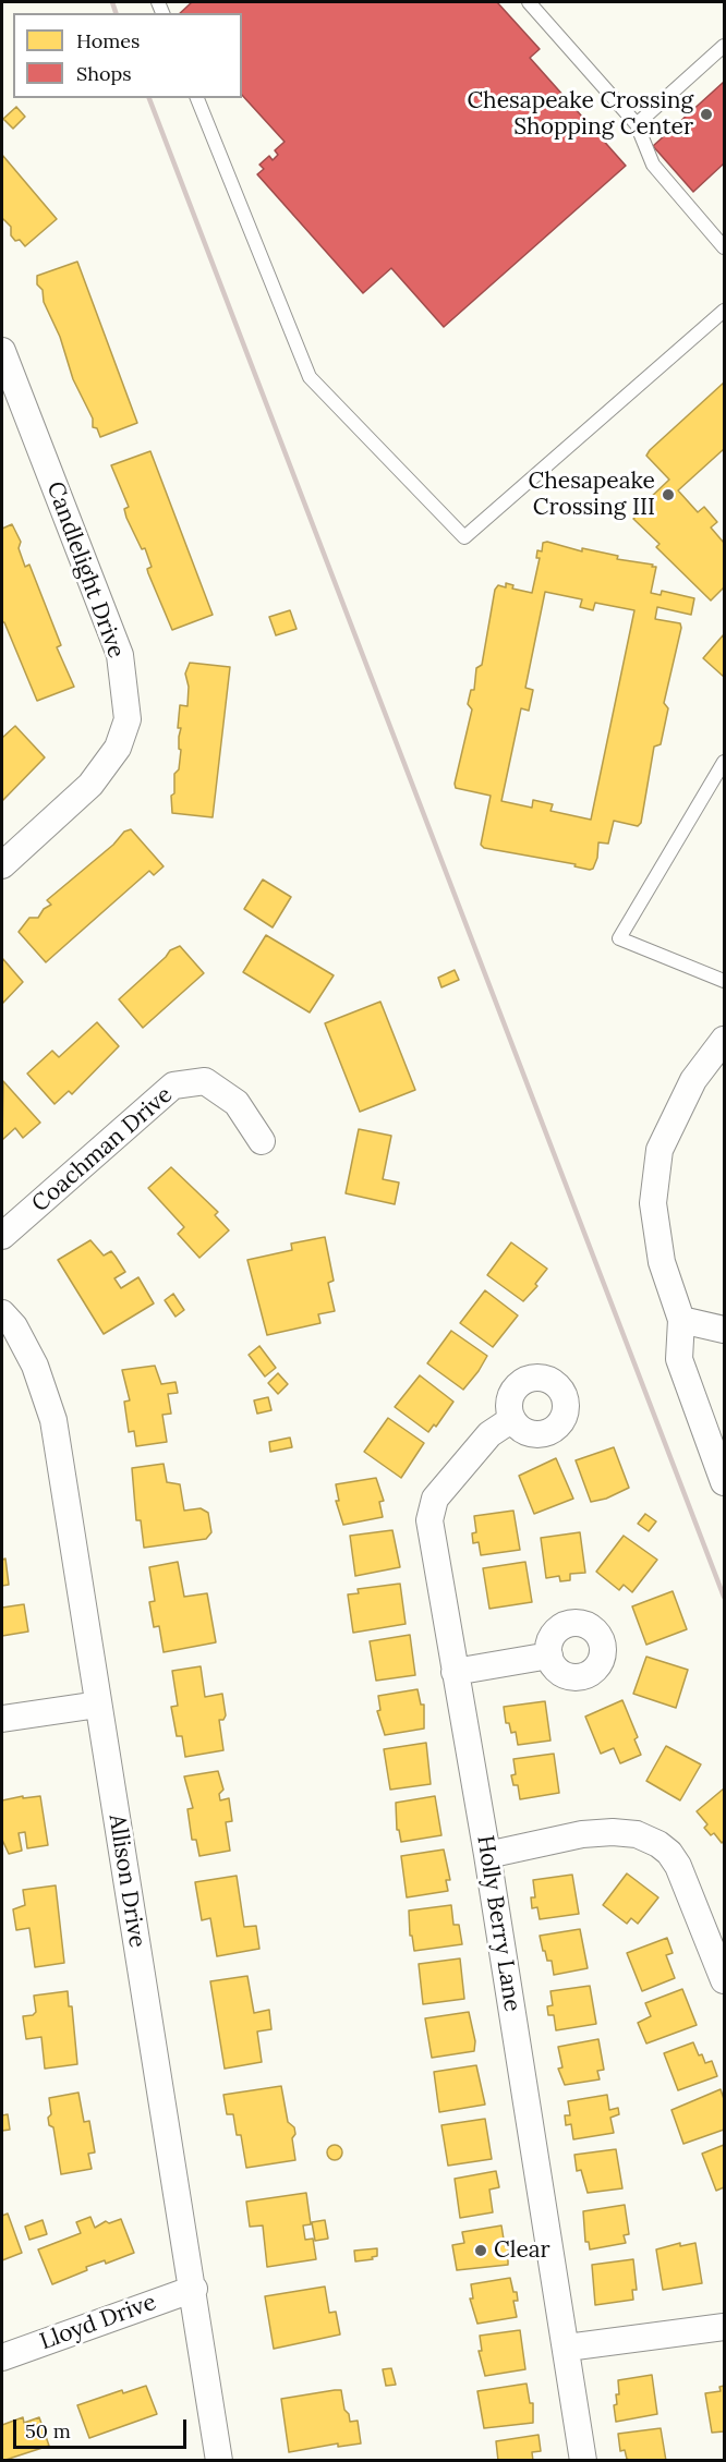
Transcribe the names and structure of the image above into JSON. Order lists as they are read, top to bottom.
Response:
{
  "streets": {
    "street": [
      "Candlelight Drive",
      "Coachman Drive",
      "Allison Drive",
      "Holly Berry Lane",
      "Lloyd Drive"
    ]
  },
  "crossings": [
    ["Allison Drive", "Lloyd Drive"]
  ],
  "places": ["Chesapeake Crossing Shopping Center", "Chesapeake Crossing III", "Clear"],
  "legend": ["Homes", "Shops"],
  "scale_bar": "50 m"
}
